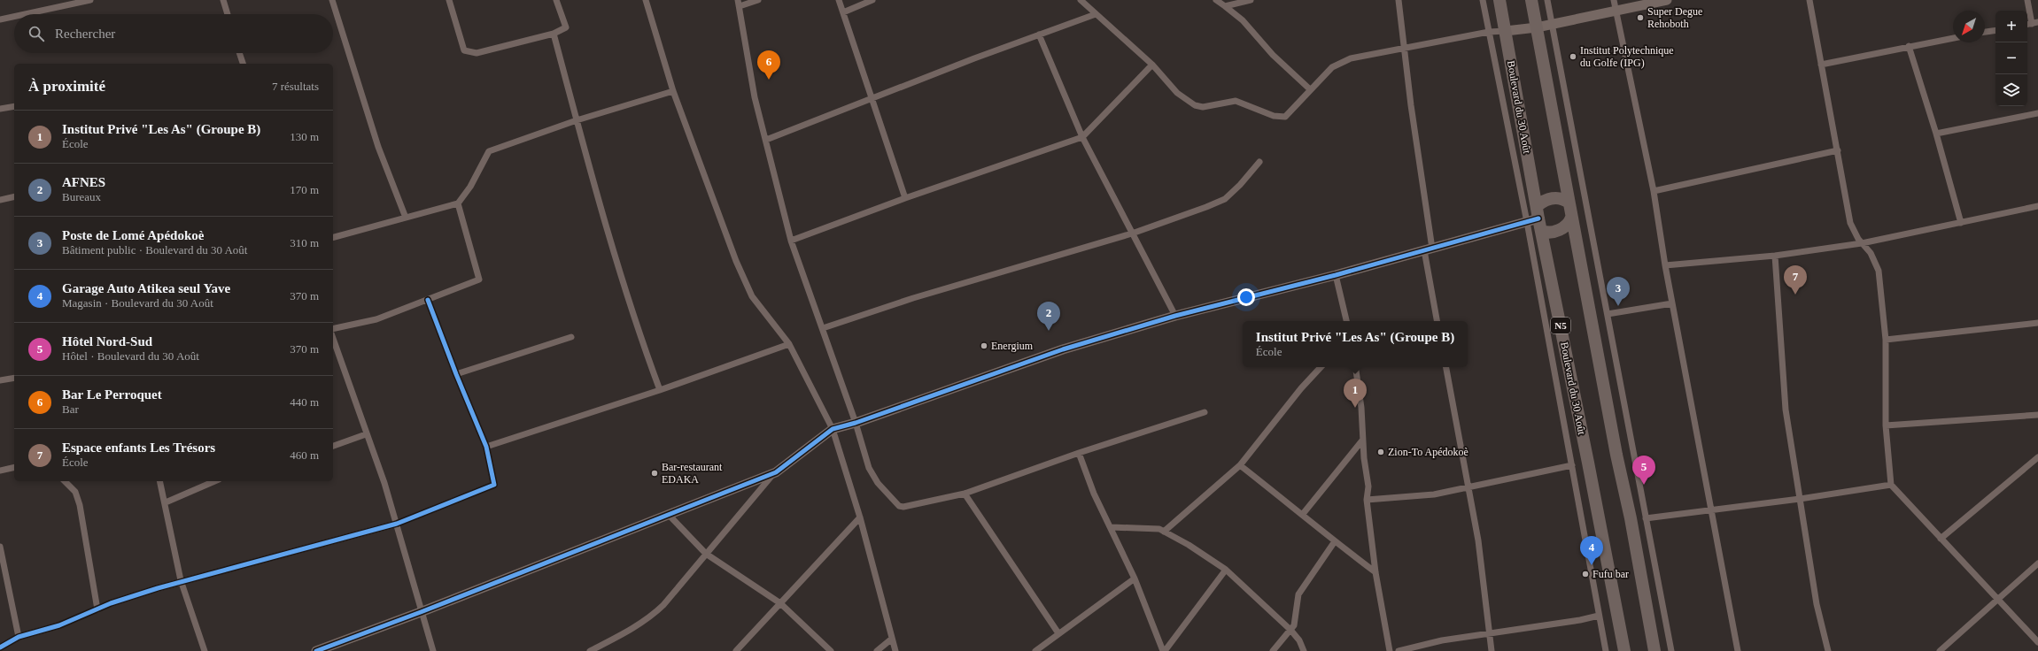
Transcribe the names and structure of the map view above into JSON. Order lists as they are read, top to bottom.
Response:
{
  "streets": {
    "highway": ["Boulevard du 30 Août", "N5"]
  },
  "places": [
    "Super Degue Rehoboth",
    "Institut Polytechnique du Golfe (IPG)",
    "Energium",
    "Zion-To Apédokoè",
    "Bar-restaurant EDAKA",
    "Fufu bar"
  ],
  "north": "bottom left",
  "page": {
    "map_buttons": ["+", "−"],
    "search": "Rechercher",
    "pins": [
      "6",
      "7",
      "3",
      "2",
      "1",
      "5",
      "4"
    ],
    "heading": ["À proximité", "7 résultats"],
    "list": [
      {
        "mark": "1",
        "name": "Institut Privé \"Les As\" (Groupe B)",
        "note": "École",
        "value": "130 m"
      },
      {
        "mark": "2",
        "name": "AFNES",
        "note": "Bureaux",
        "value": "170 m"
      },
      {
        "mark": "3",
        "name": "Poste de Lomé Apédokoè",
        "note": "Bâtiment public · Boulevard du 30 Août",
        "value": "310 m"
      },
      {
        "mark": "4",
        "name": "Garage Auto Atikea seul Yave",
        "note": "Magasin · Boulevard du 30 Août",
        "value": "370 m"
      },
      {
        "mark": "5",
        "name": "Hôtel Nord-Sud",
        "note": "Hôtel · Boulevard du 30 Août",
        "value": "370 m"
      },
      {
        "mark": "6",
        "name": "Bar Le Perroquet",
        "note": "Bar",
        "value": "440 m"
      },
      {
        "mark": "7",
        "name": "Espace enfants Les Trésors",
        "note": "École",
        "value": "460 m"
      }
    ],
    "popup": ["Institut Privé \"Les As\" (Groupe B)", "École"]
  }
}
